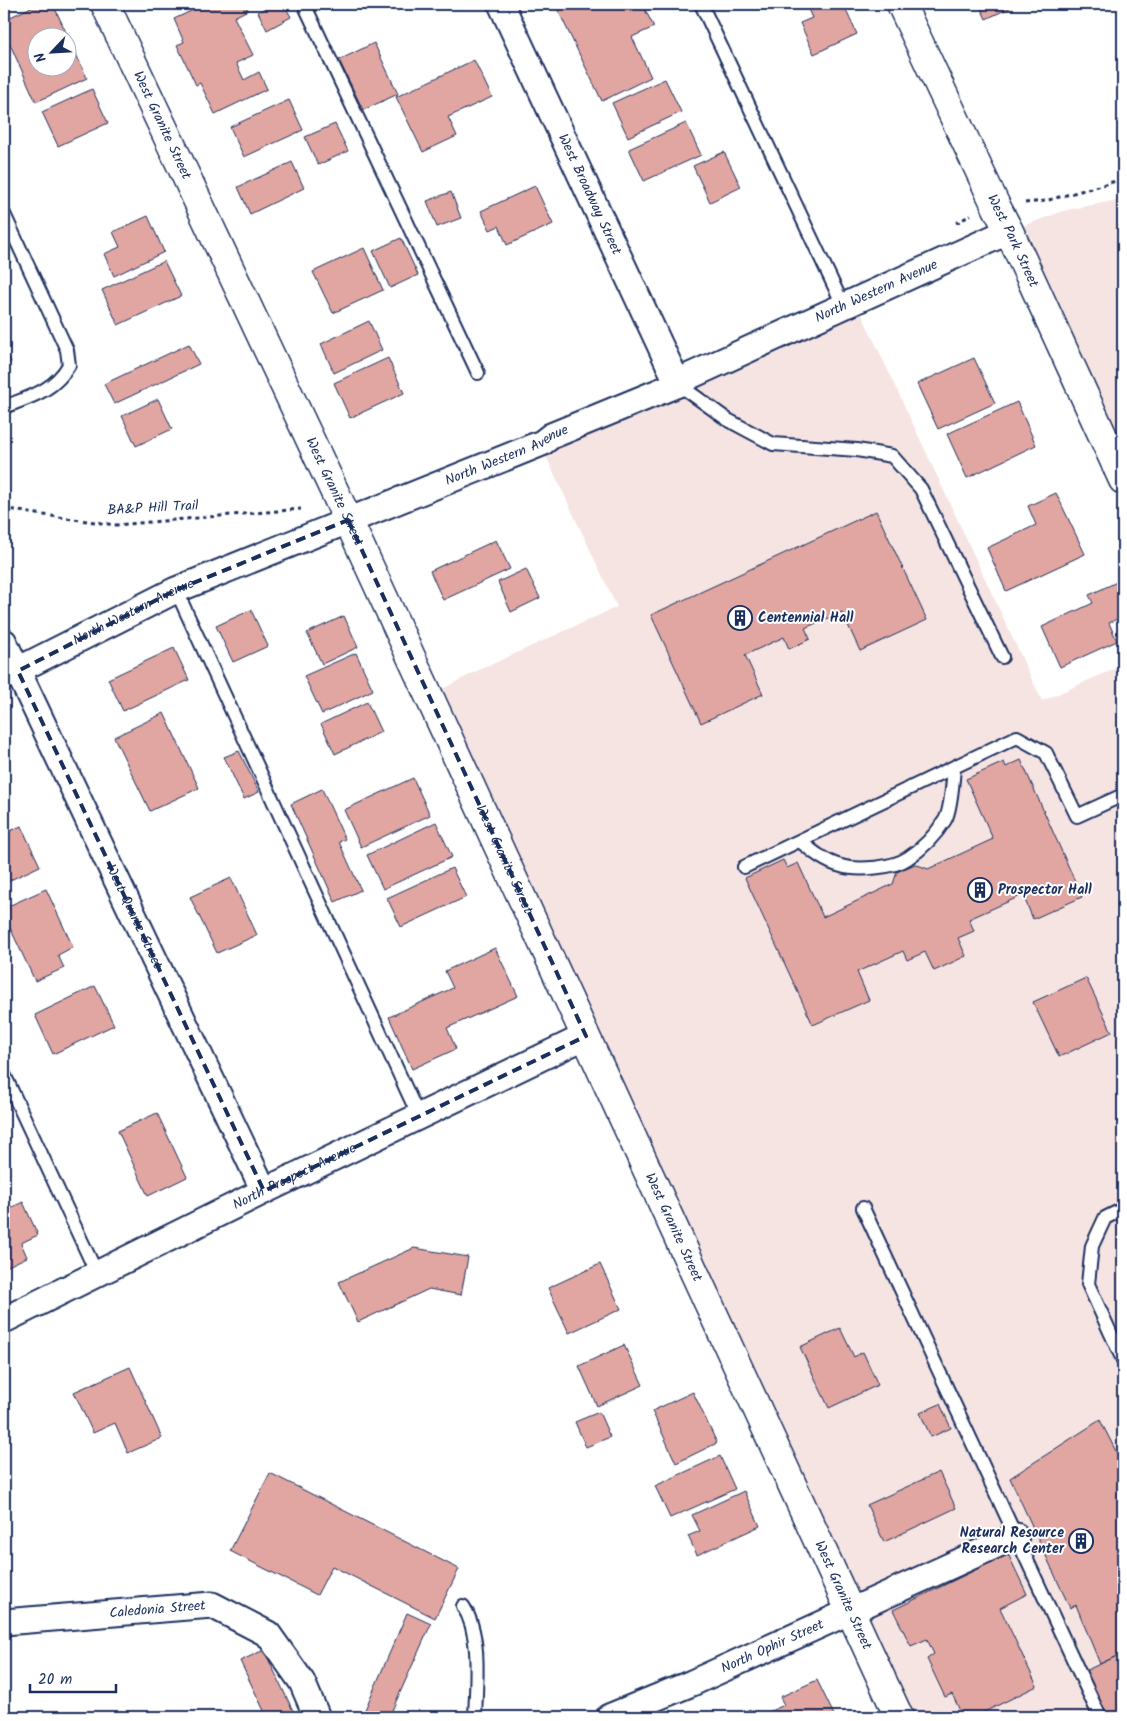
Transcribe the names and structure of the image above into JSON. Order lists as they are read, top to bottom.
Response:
{
  "streets": {
    "street": [
      "West Granite Street",
      "West Broadway Street",
      "West Park Street",
      "North Western Avenue",
      "West Quartz Street",
      "North Prospect Avenue",
      "Caledonia Street",
      "North Ophir Street"
    ],
    "path": ["BA&P Hill Trail"]
  },
  "crossings": [
    ["West Granite Street", "North Western Avenue"],
    ["West Granite Street", "North Prospect Avenue"],
    ["West Granite Street", "North Ophir Street"],
    ["West Broadway Street", "North Western Avenue"],
    ["West Park Street", "North Western Avenue"],
    ["North Western Avenue", "West Quartz Street"],
    ["West Quartz Street", "North Prospect Avenue"]
  ],
  "places": {
    "building": ["Centennial Hall", "Prospector Hall", "Natural Resource Research Center"]
  },
  "scale_bar": "20 m",
  "north": "bottom left"
}
